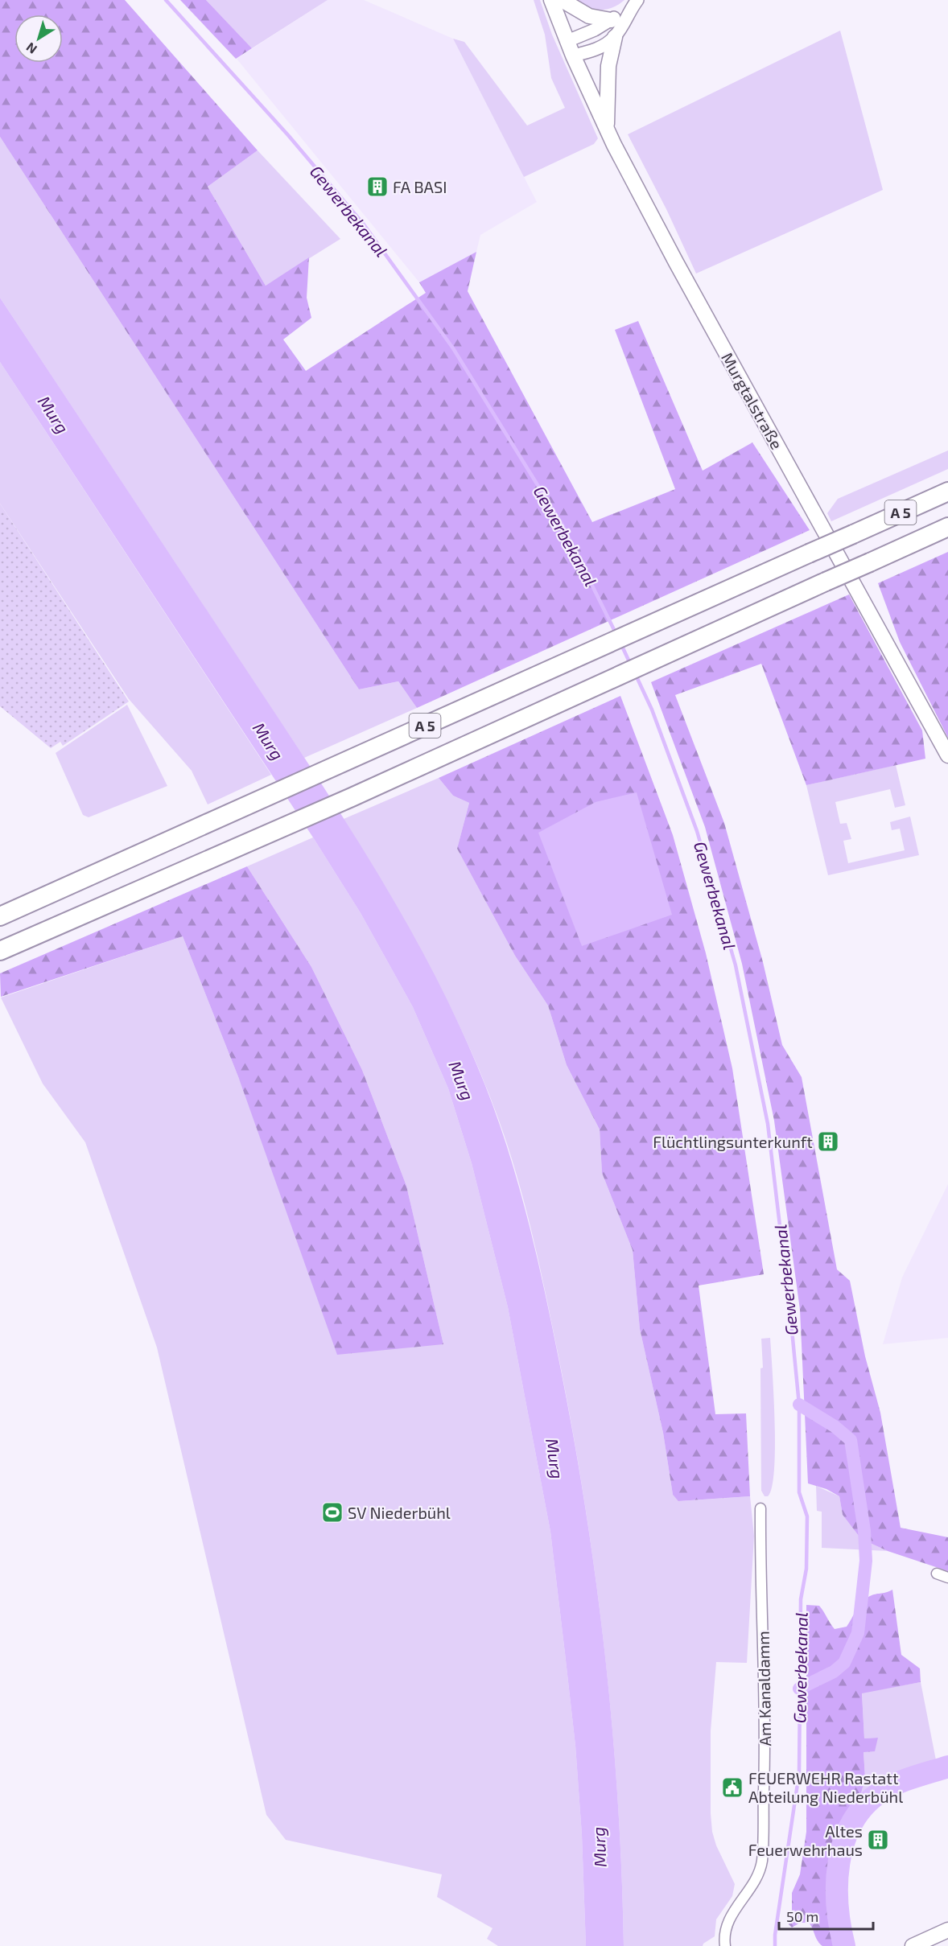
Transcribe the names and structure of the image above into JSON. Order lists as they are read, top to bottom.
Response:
{
  "streets": {
    "highway": ["A 5"],
    "main road": ["Murgtalstraße"],
    "street": ["Am Kanaldamm"]
  },
  "water": ["Gewerbekanal", "Murg"],
  "places": {
    "building": ["FA BASI", "Flüchtlingsunterkunft", "Altes Feuerwehrhaus"],
    "sports": ["SV Niederbühl"],
    "public building": ["FEUERWEHR Rastatt Abteilung Niederbühl"]
  },
  "scale_bar": "50 m",
  "north": "bottom left"
}
